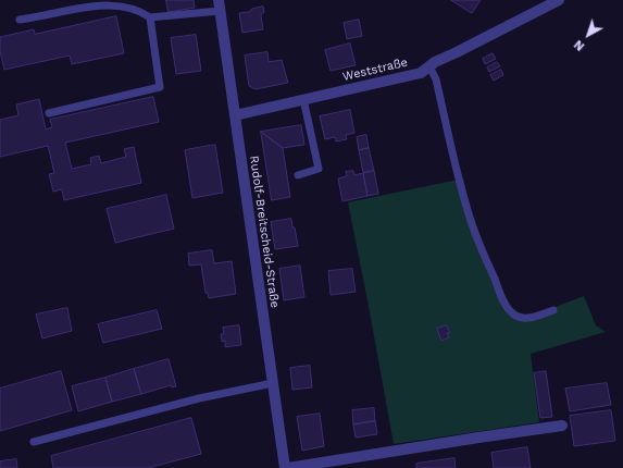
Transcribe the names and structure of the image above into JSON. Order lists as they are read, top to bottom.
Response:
{
  "streets": {
    "street": ["Weststraße", "Rudolf-Breitscheid-Straße"]
  },
  "crossings": [
    ["Weststraße", "Rudolf-Breitscheid-Straße"]
  ],
  "north": "bottom left"
}
